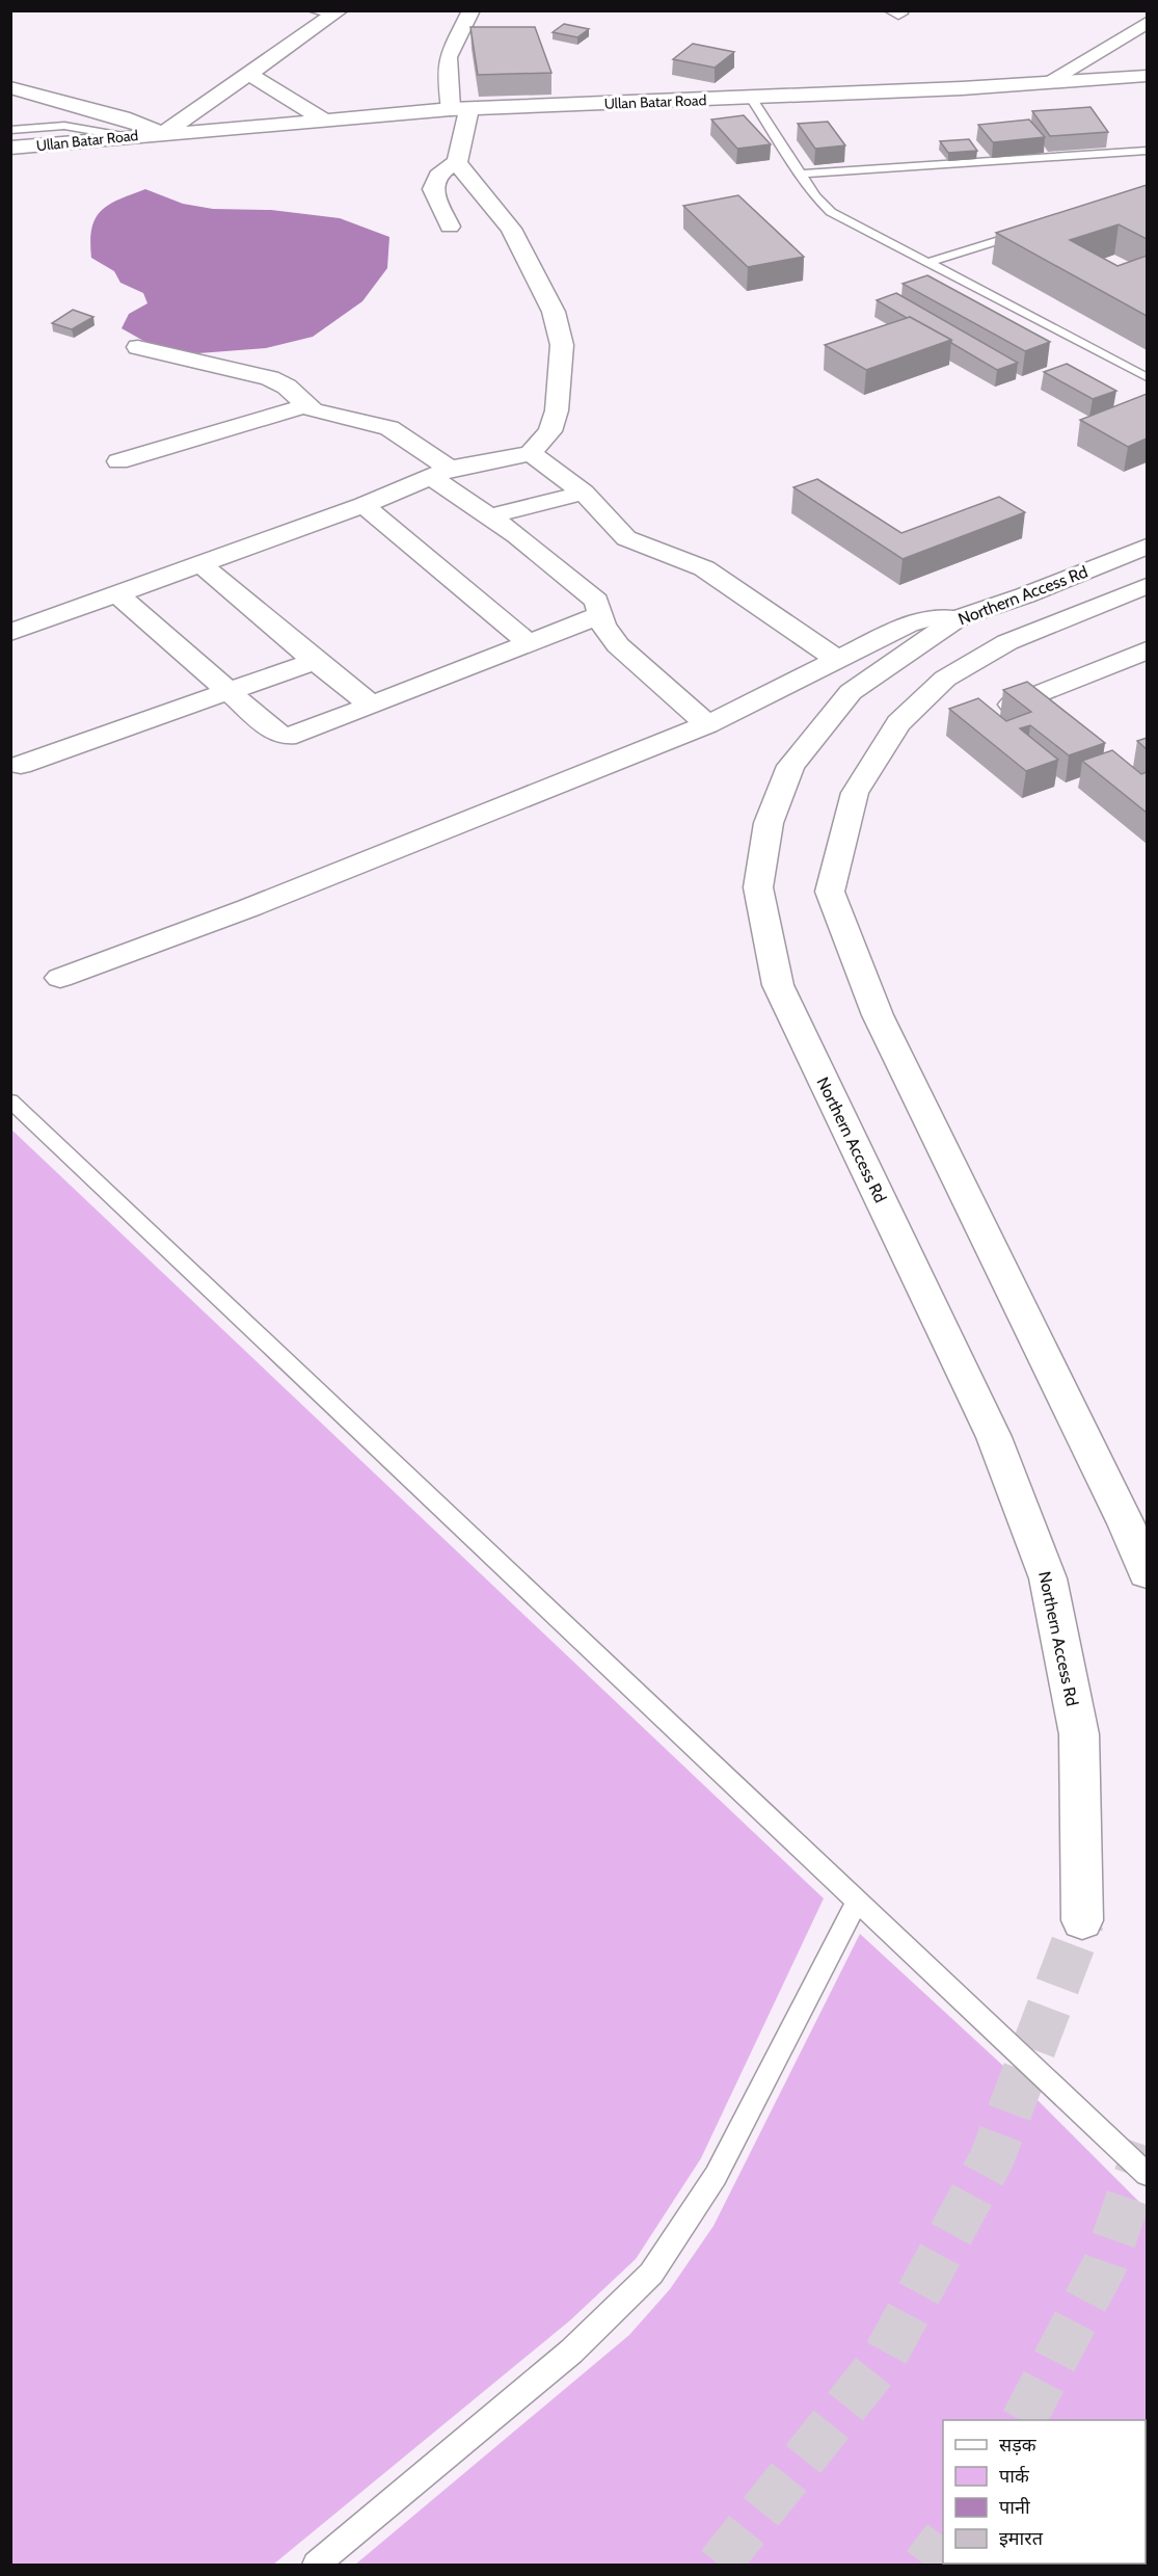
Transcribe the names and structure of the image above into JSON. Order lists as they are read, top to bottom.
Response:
{
  "streets": {
    "street": ["Ullan Batar Road", "Northern Access Rd"]
  },
  "legend": [
    "सड़क",
    "पार्क",
    "पानी",
    "इमारत"
  ]
}
